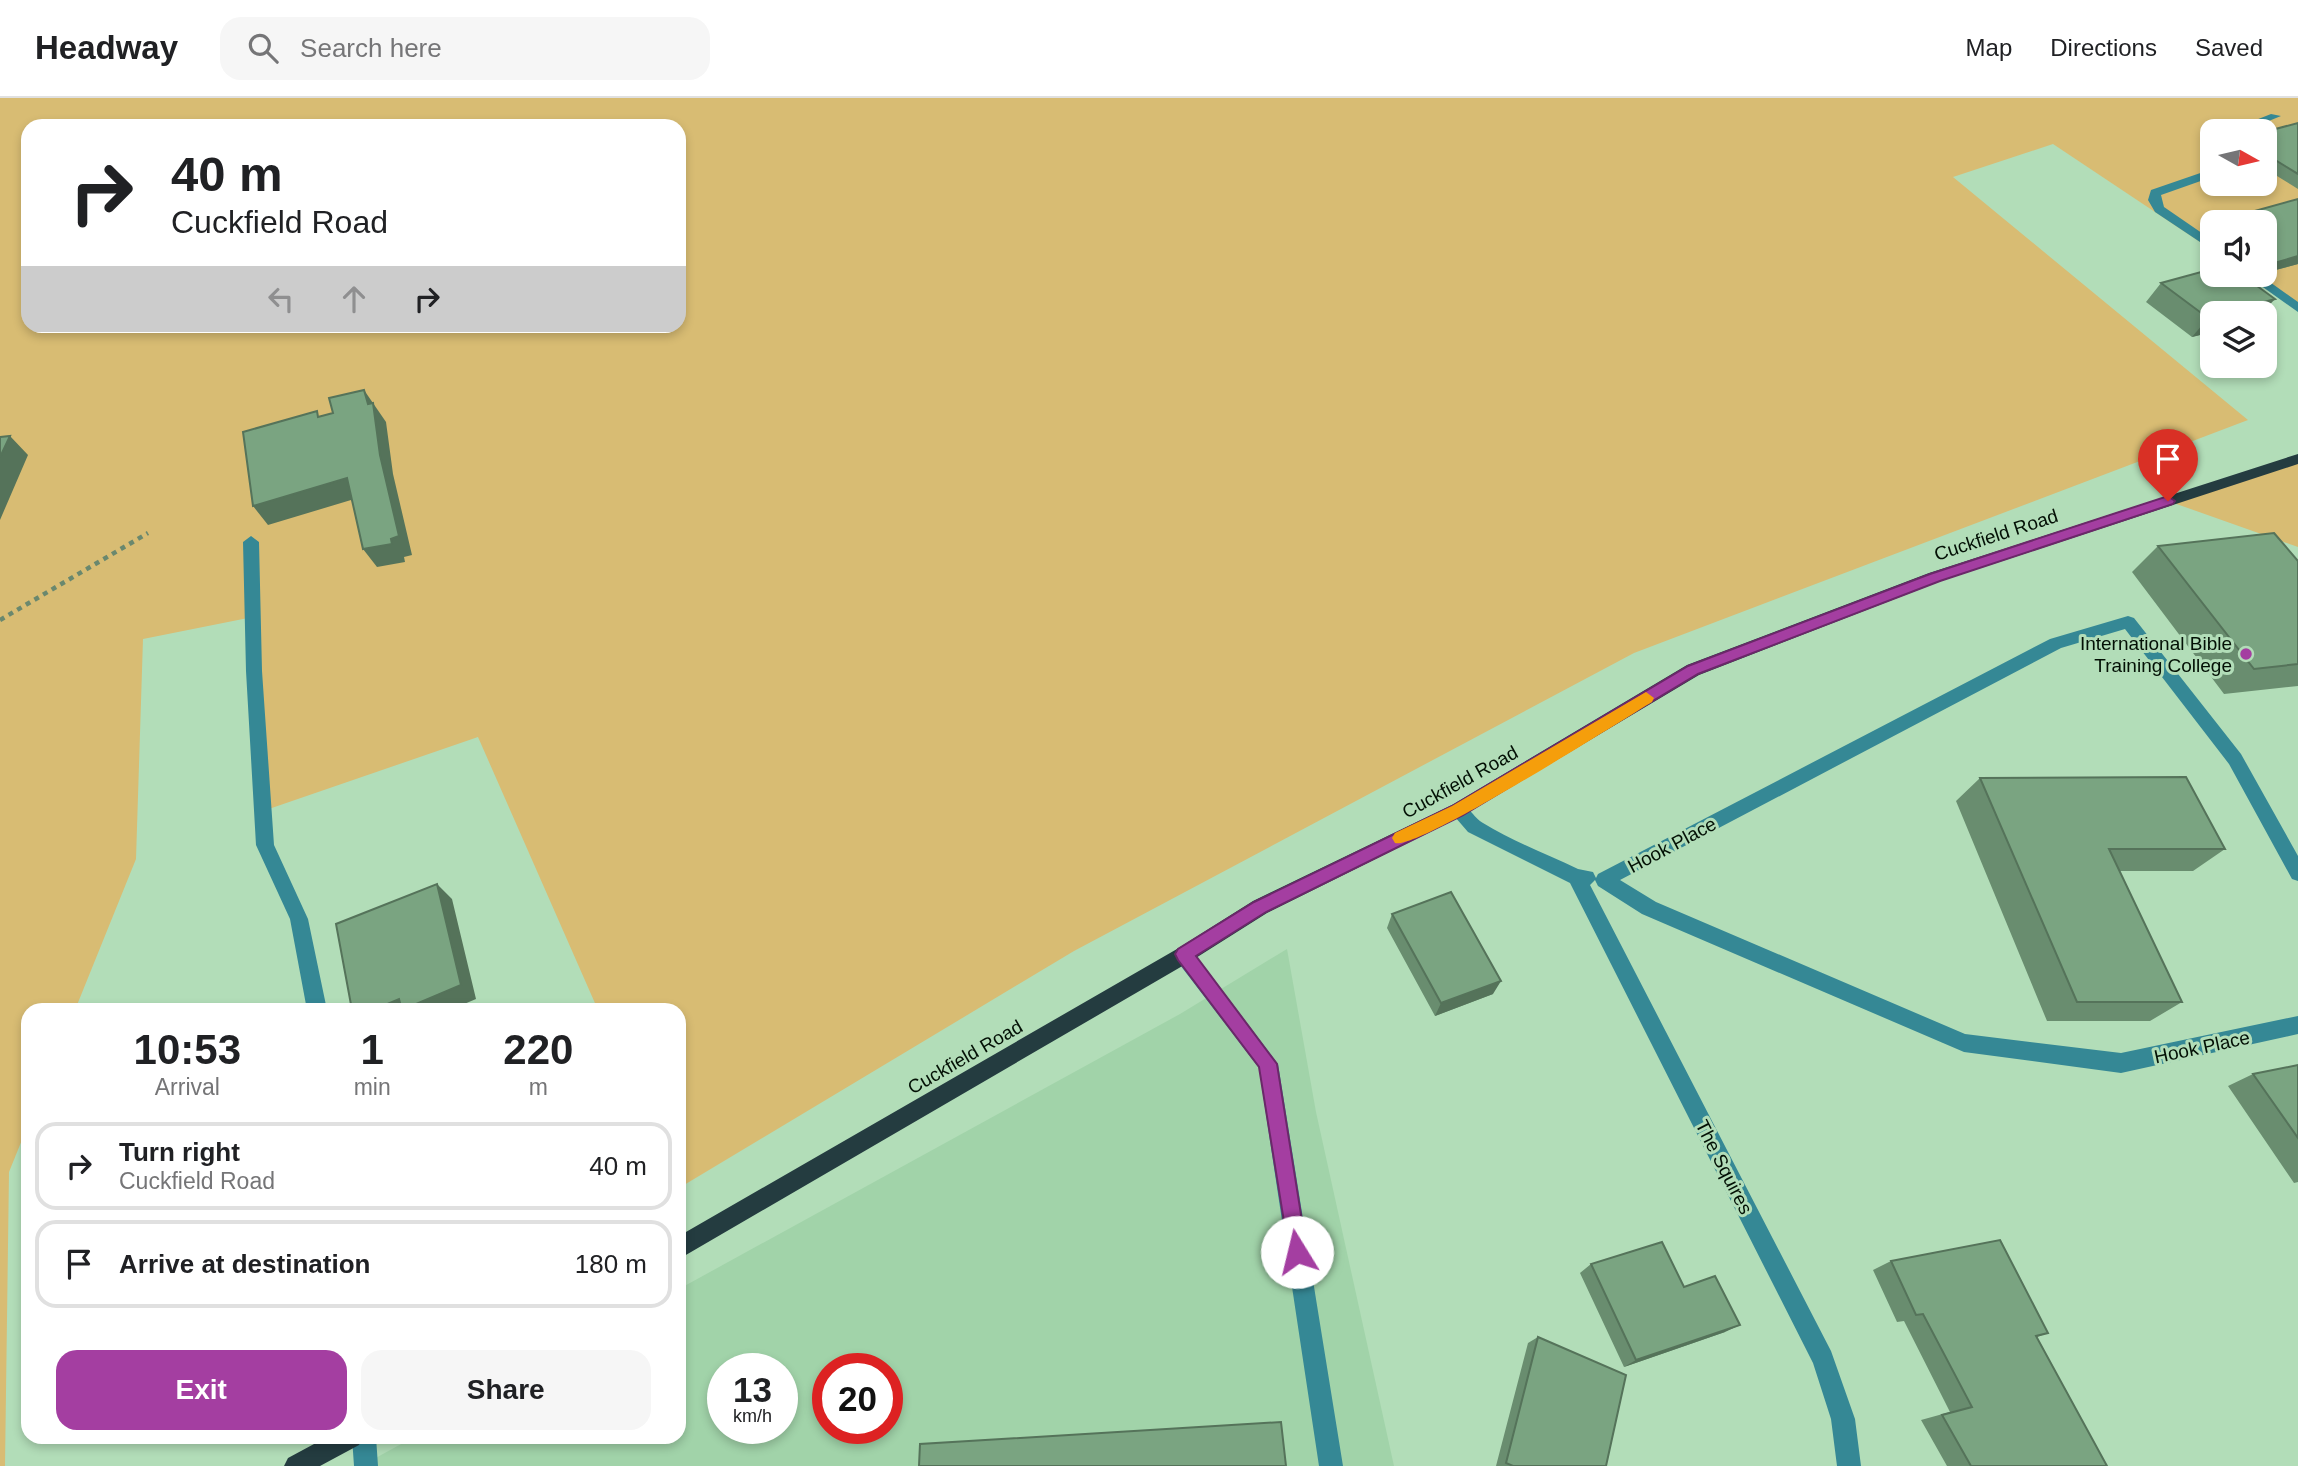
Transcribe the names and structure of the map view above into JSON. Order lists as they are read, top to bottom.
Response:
{
  "streets": {
    "main road": ["Cuckfield Road"],
    "street": ["Hook Place", "The Squires"]
  },
  "places": ["International Bible Training College"],
  "north": "right",
  "page": {
    "header": "Headway",
    "search": "Search here",
    "nav": ["Map", "Directions", "Saved"],
    "turn": ["40 m", "Cuckfield Road"],
    "eta": [
      "10:53",
      "Arrival",
      "1",
      "min",
      "220",
      "m"
    ],
    "list": [
      {
        "name": "Turn right",
        "note": "Cuckfield Road",
        "value": "40 m"
      },
      {
        "name": "Arrive at destination",
        "value": "180 m"
      }
    ],
    "buttons": ["Exit", "Share"],
    "speed": "13 km/h",
    "limit": "20"
  }
}
